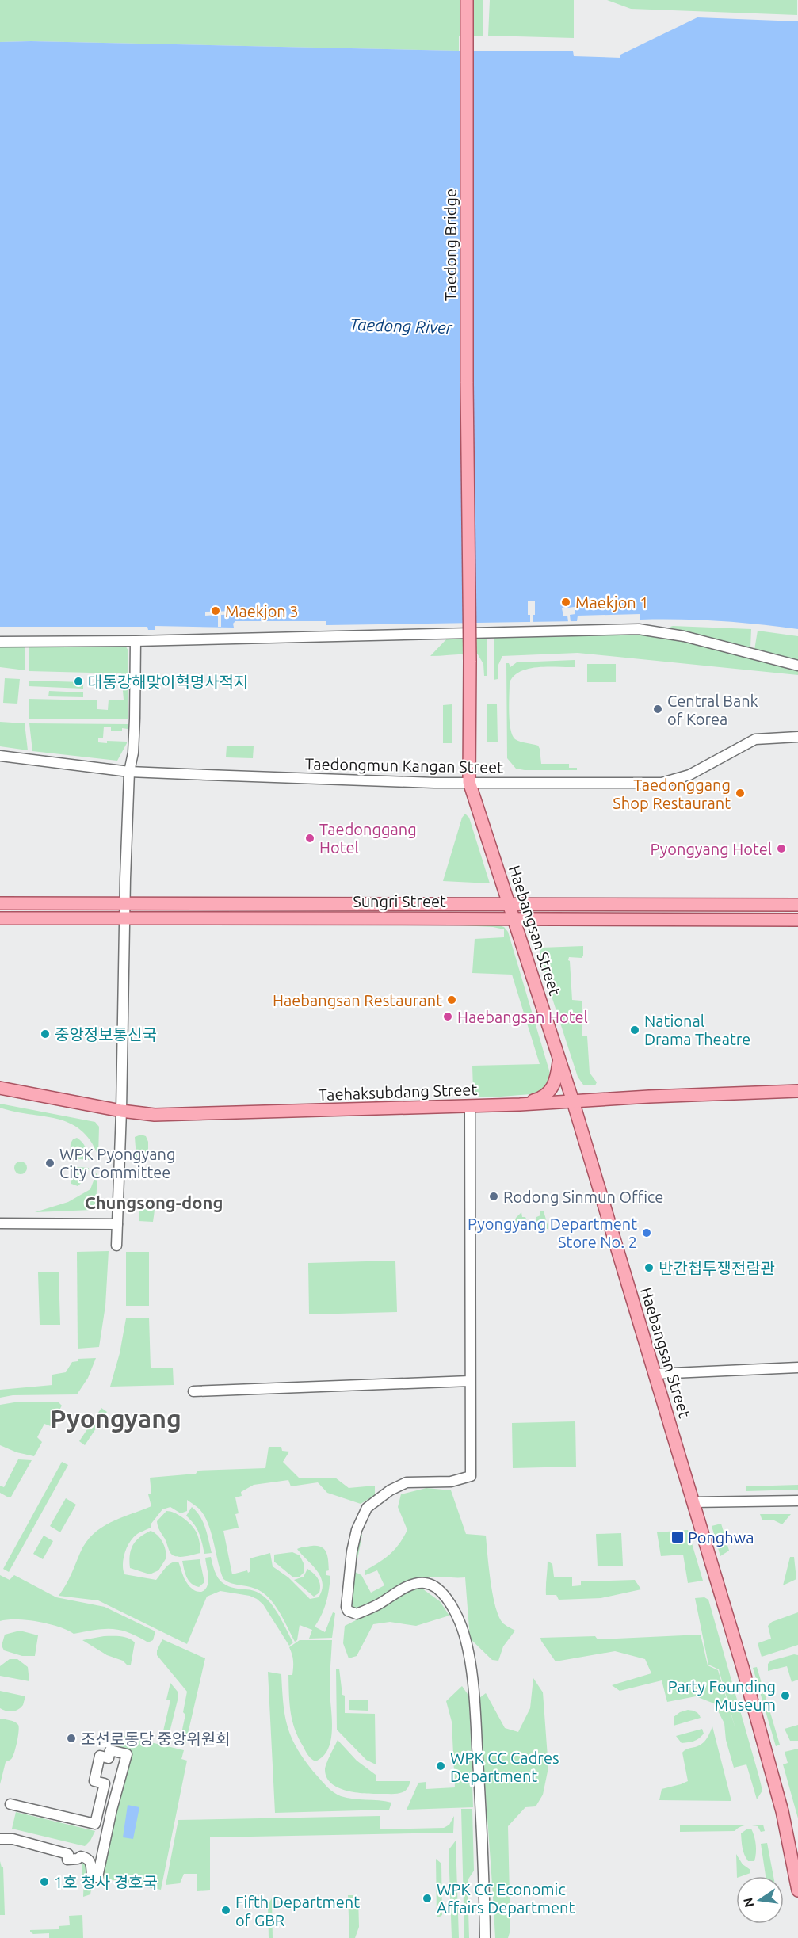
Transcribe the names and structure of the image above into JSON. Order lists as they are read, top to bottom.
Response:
{
  "streets": {
    "main road": [
      "Taedong Bridge",
      "Sungri Street",
      "Haebangsan Street",
      "Taehaksubdang Street"
    ],
    "street": ["Taedongmun Kangan Street"]
  },
  "crossings": [
    ["Taedong Bridge", "Haebangsan Street"],
    ["Taedongmun Kangan Street", "Haebangsan Street"],
    ["Sungri Street", "Haebangsan Street"],
    ["Haebangsan Street", "Taehaksubdang Street"]
  ],
  "districts": ["Chungsong-dong", "Pyongyang"],
  "water": ["Taedong River"],
  "places": {
    "other": [
      "Maekjon 1",
      "Maekjon 3",
      "대동강해맞이혁명사적지",
      "Central Bank of Korea",
      "Taedonggang Shop Restaurant",
      "Taedonggang Hotel",
      "Pyongyang Hotel",
      "Haebangsan Restaurant",
      "Haebangsan Hotel",
      "National Drama Theatre",
      "중앙정보통신국",
      "WPK Pyongyang City Committee",
      "Rodong Sinmun Office",
      "Pyongyang Department Store No. 2",
      "반간첩투쟁전람관",
      "Party Founding Museum",
      "조선로동당 중앙위원회",
      "WPK CC Cadres Department",
      "1호 청사 경호국",
      "WPK CC Economic Affairs Department",
      "Fifth Department of GBR"
    ],
    "transit": ["Ponghwa"]
  },
  "north": "left"
}
